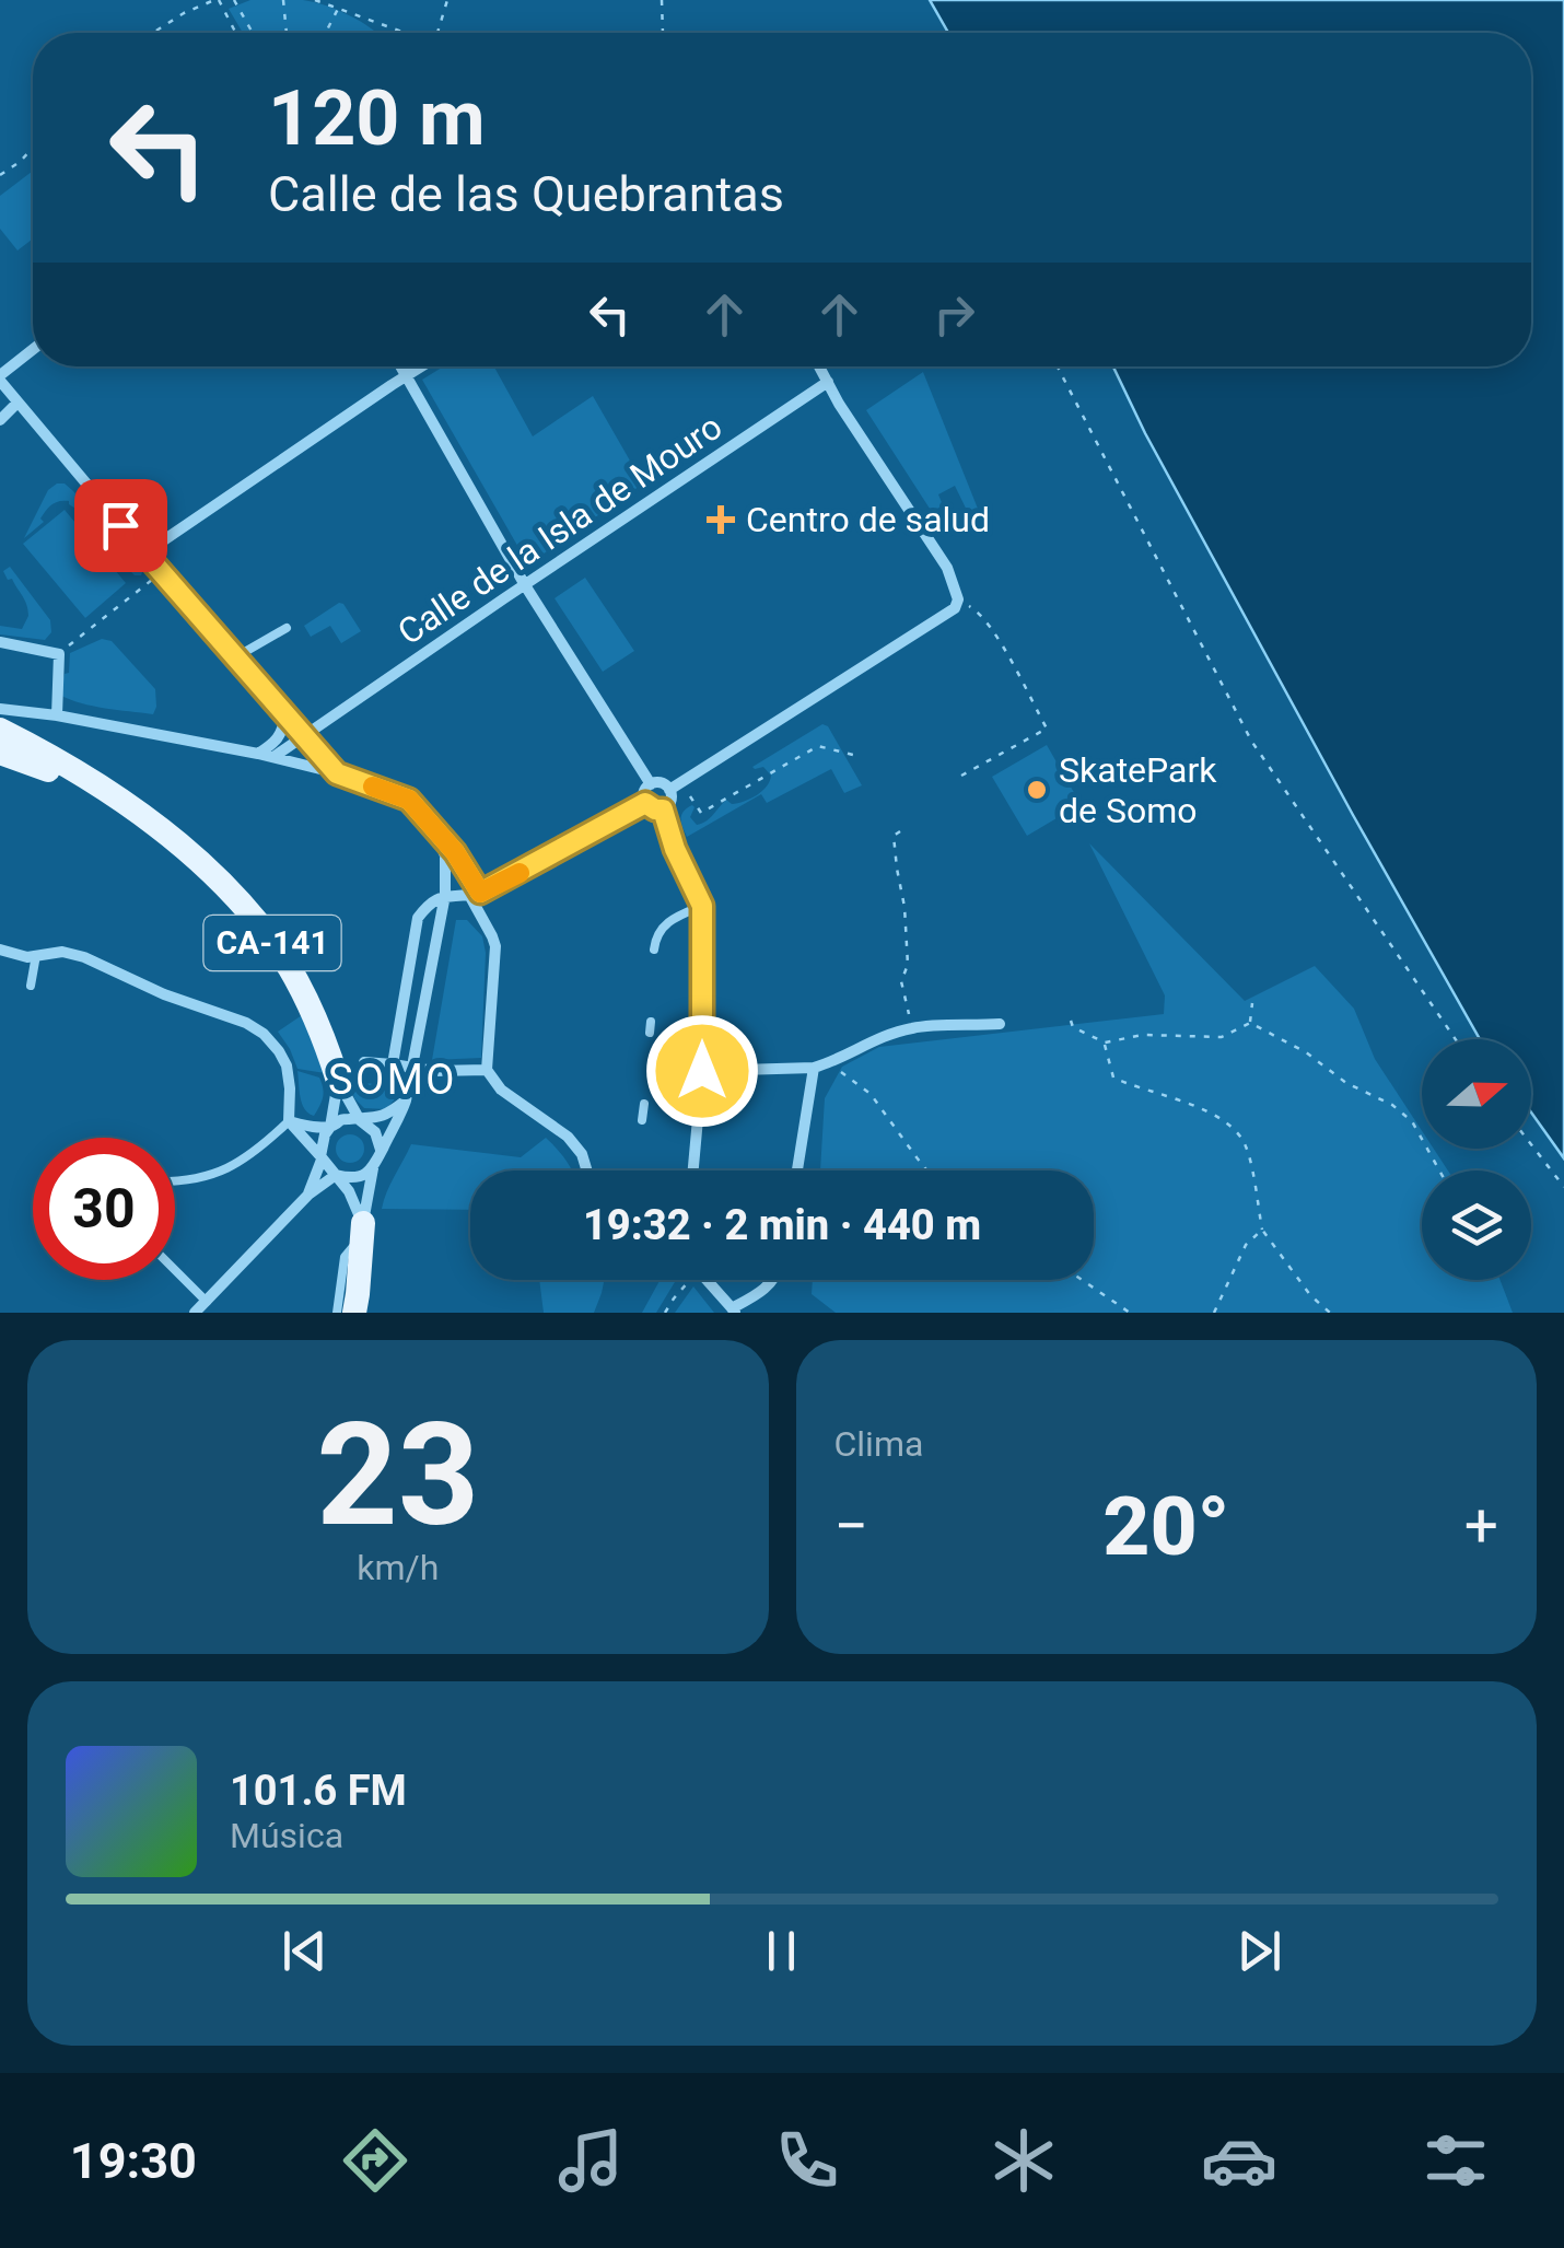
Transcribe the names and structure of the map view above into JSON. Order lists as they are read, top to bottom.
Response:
{
  "streets": {
    "main road": ["CA-141"],
    "street": ["Calle de la Isla de Mouro"]
  },
  "districts": ["SOMO"],
  "places": {
    "health": ["Centro de salud"],
    "other": ["SkatePark de Somo"]
  },
  "north": "right",
  "page": {
    "turn": ["120 m", "Calle de las Quebrantas"],
    "limit": "30",
    "trip": "19:32 · 2 min · 440 m",
    "tile": [
      ["23", "km/h"],
      "Clima"
    ],
    "heat": ["−", "20°", "+"],
    "song": ["101.6 FM", "Música"],
    "tabs": "19:30"
  }
}
